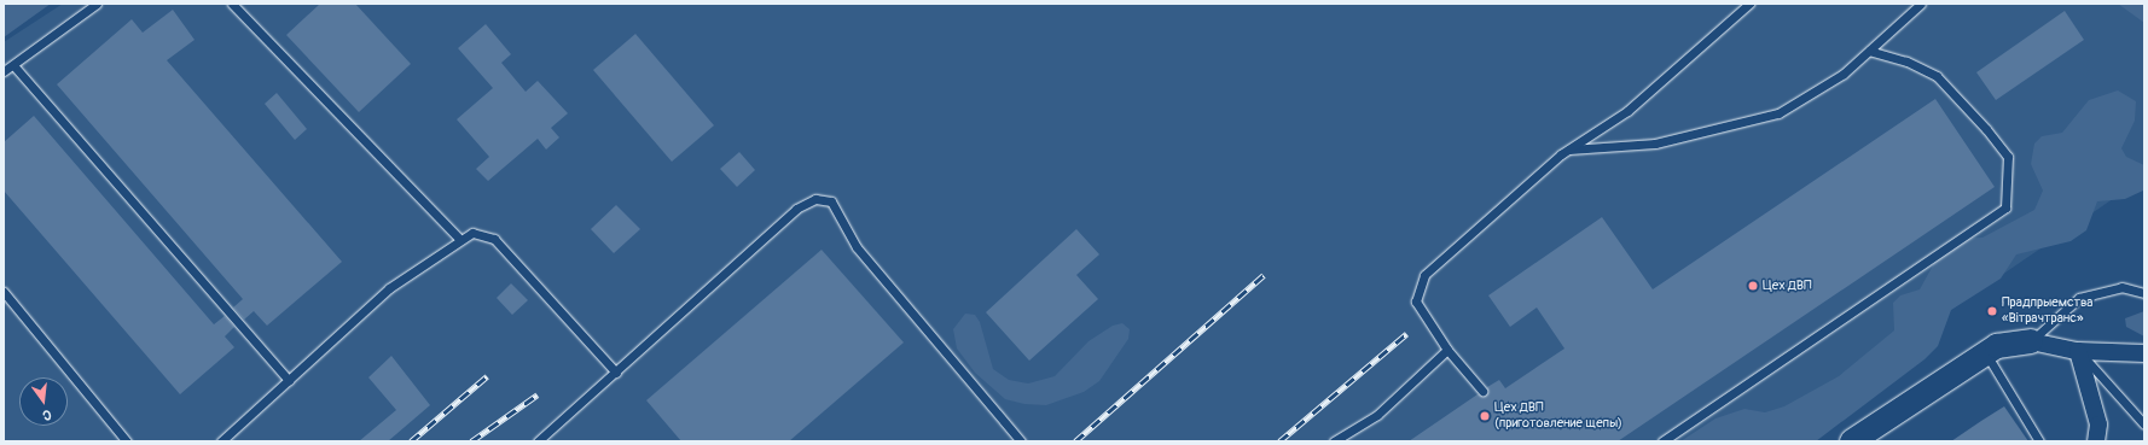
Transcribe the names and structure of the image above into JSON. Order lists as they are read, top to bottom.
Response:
{
  "places": ["Цех ДВП", "Прадпрыемства «Вітрачтранс»", "Цех ДВП (приготовление щепы)"],
  "north": "bottom"
}
